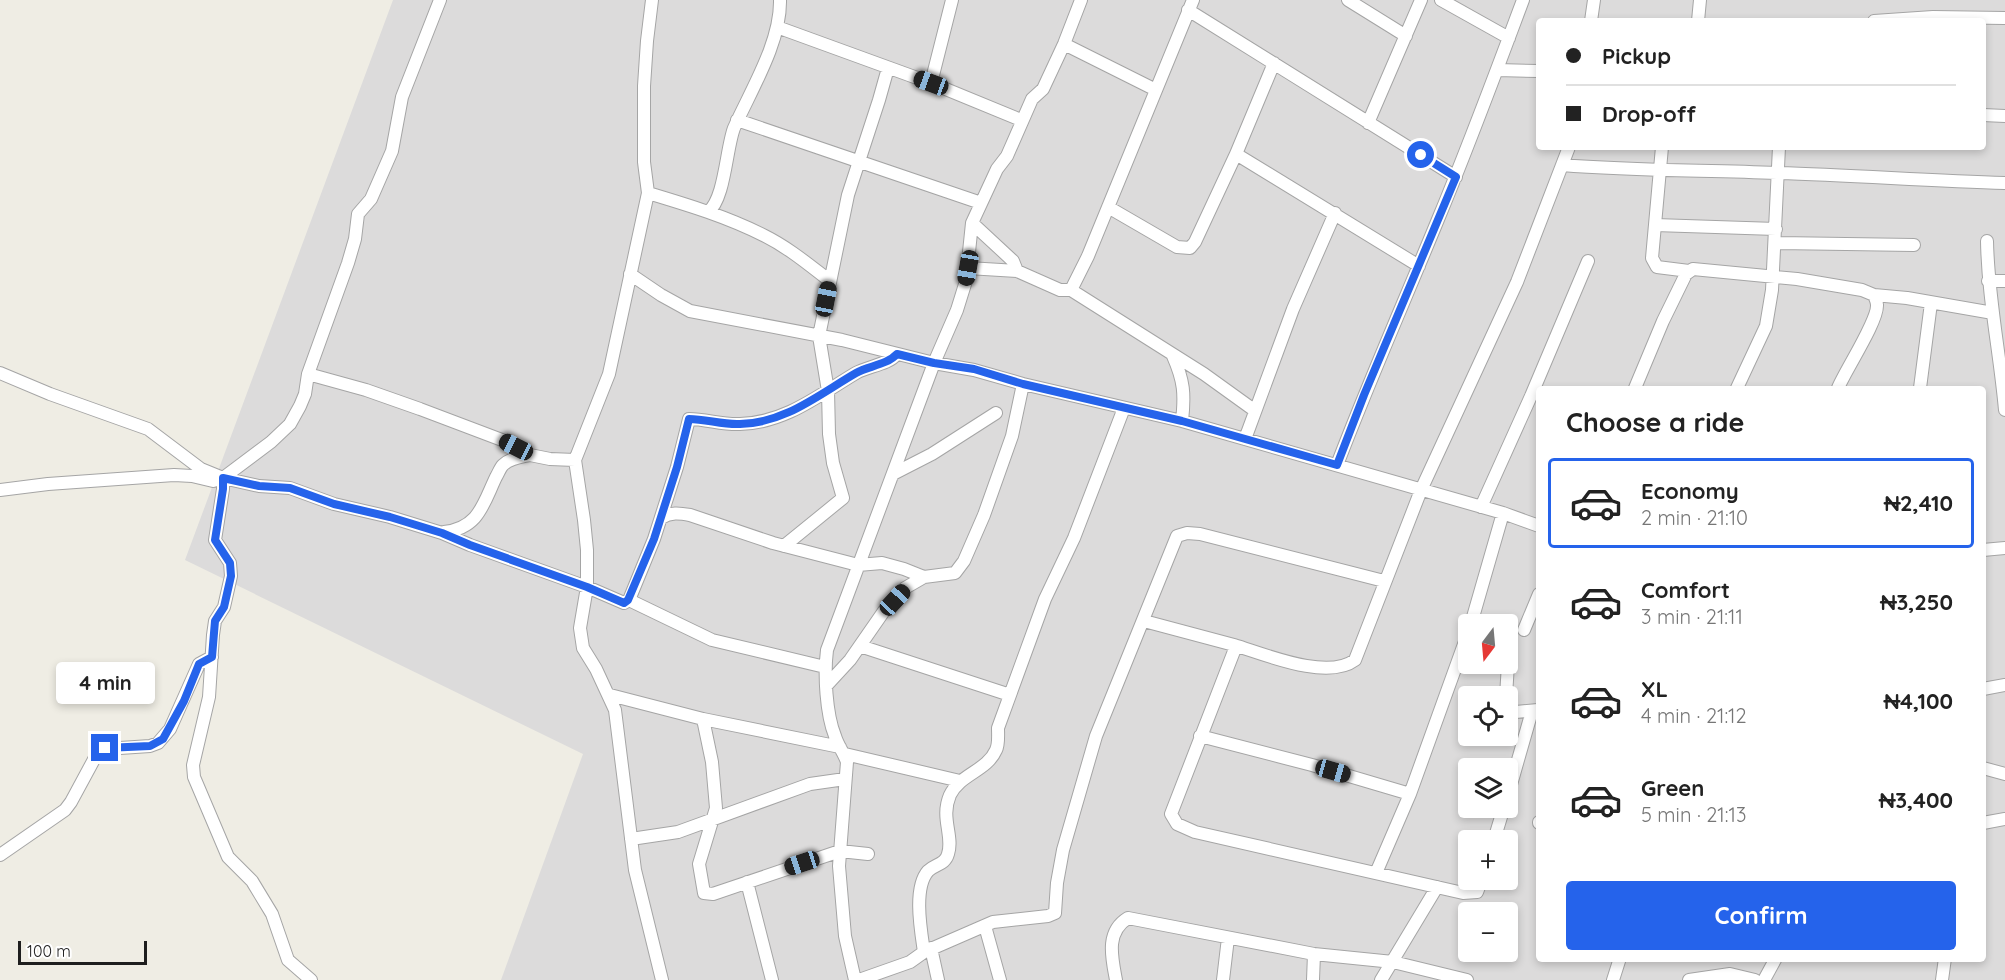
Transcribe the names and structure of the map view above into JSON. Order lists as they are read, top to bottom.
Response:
{
  "scale_bar": "100 m",
  "north": "bottom",
  "page": {
    "banner": ["Pickup", "Drop-off"],
    "heading": "Choose a ride",
    "list": [
      {
        "name": "Economy",
        "note": "2 min · 21:10",
        "value": "₦2,410"
      },
      {
        "name": "Comfort",
        "note": "3 min · 21:11",
        "value": "₦3,250"
      },
      {
        "name": "XL",
        "note": "4 min · 21:12",
        "value": "₦4,100"
      },
      {
        "name": "Green",
        "note": "5 min · 21:13",
        "value": "₦3,400"
      }
    ],
    "map_buttons": ["+", "−"],
    "bubble": "4 min",
    "buttons": "Confirm",
    "scale": "100 m"
  }
}
